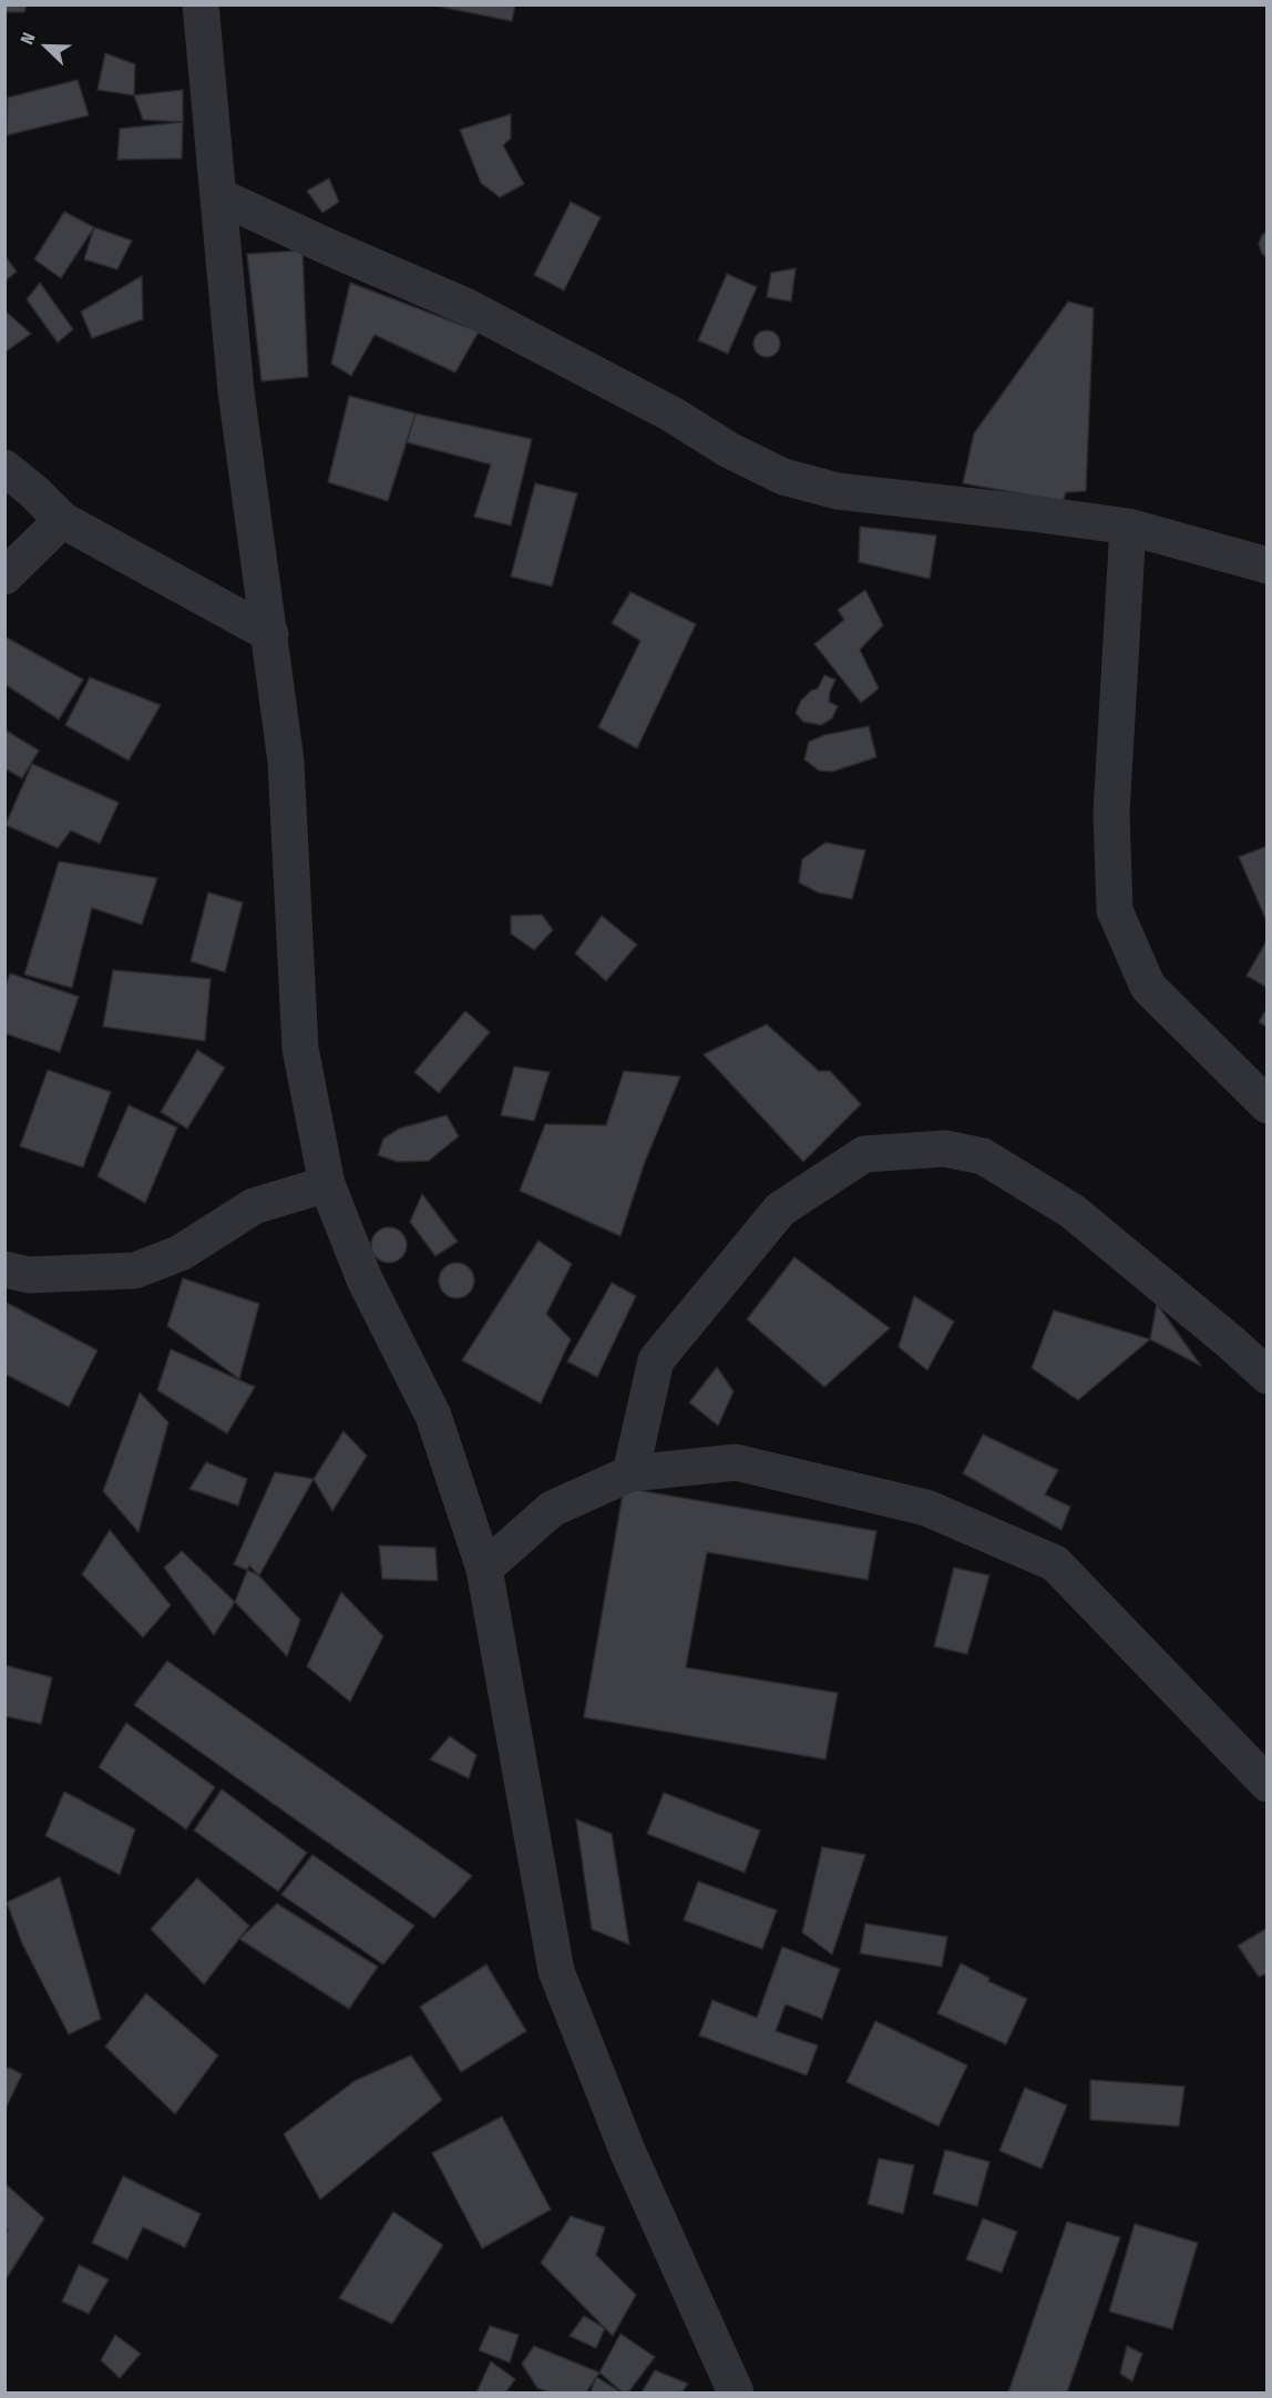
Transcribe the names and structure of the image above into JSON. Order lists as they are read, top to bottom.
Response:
{
  "north": "top left"
}
